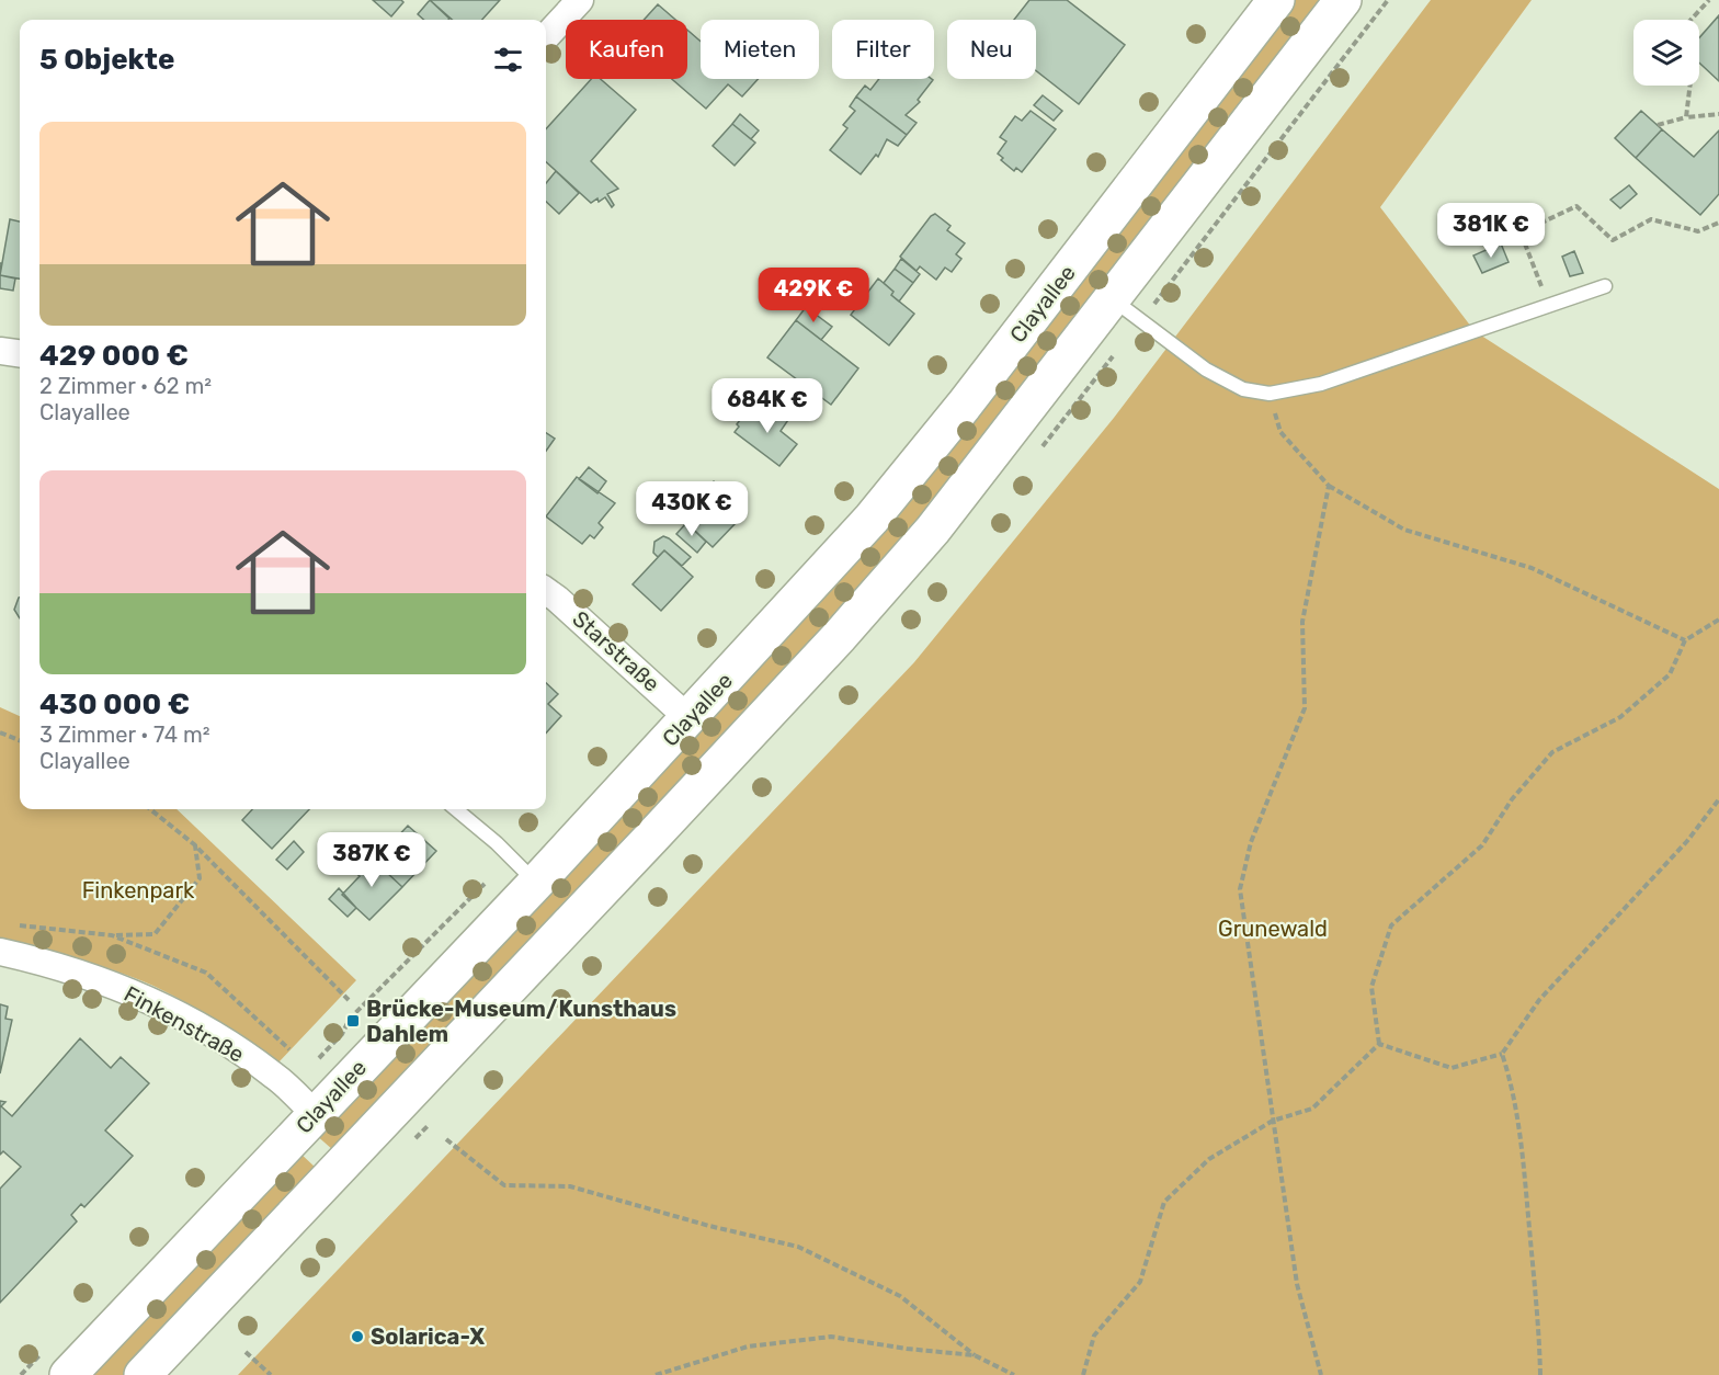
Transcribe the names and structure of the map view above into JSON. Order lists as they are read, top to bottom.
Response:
{
  "streets": {
    "main road": ["Clayallee"],
    "street": ["Starstraße", "Finkenstraße"]
  },
  "crossings": [
    ["Clayallee", "Starstraße"],
    ["Clayallee", "Finkenstraße"]
  ],
  "parks": ["Finkenpark", "Grunewald"],
  "places": {
    "transit": ["Brücke-Museum/Kunsthaus Dahlem"],
    "other": ["Solarica-X"]
  },
  "page": {
    "chip": [
      "Kaufen",
      "Mieten",
      "Filter",
      "Neu"
    ],
    "heading": "5 Objekte",
    "list": [
      {
        "name": "429 000 €",
        "note": "2 Zimmer · 62 m² · Clayallee"
      },
      {
        "name": "430 000 €",
        "note": "3 Zimmer · 74 m² · Clayallee"
      }
    ],
    "price": [
      "381K €",
      "429K €",
      "684K €",
      "430K €",
      "387K €"
    ]
  }
}
